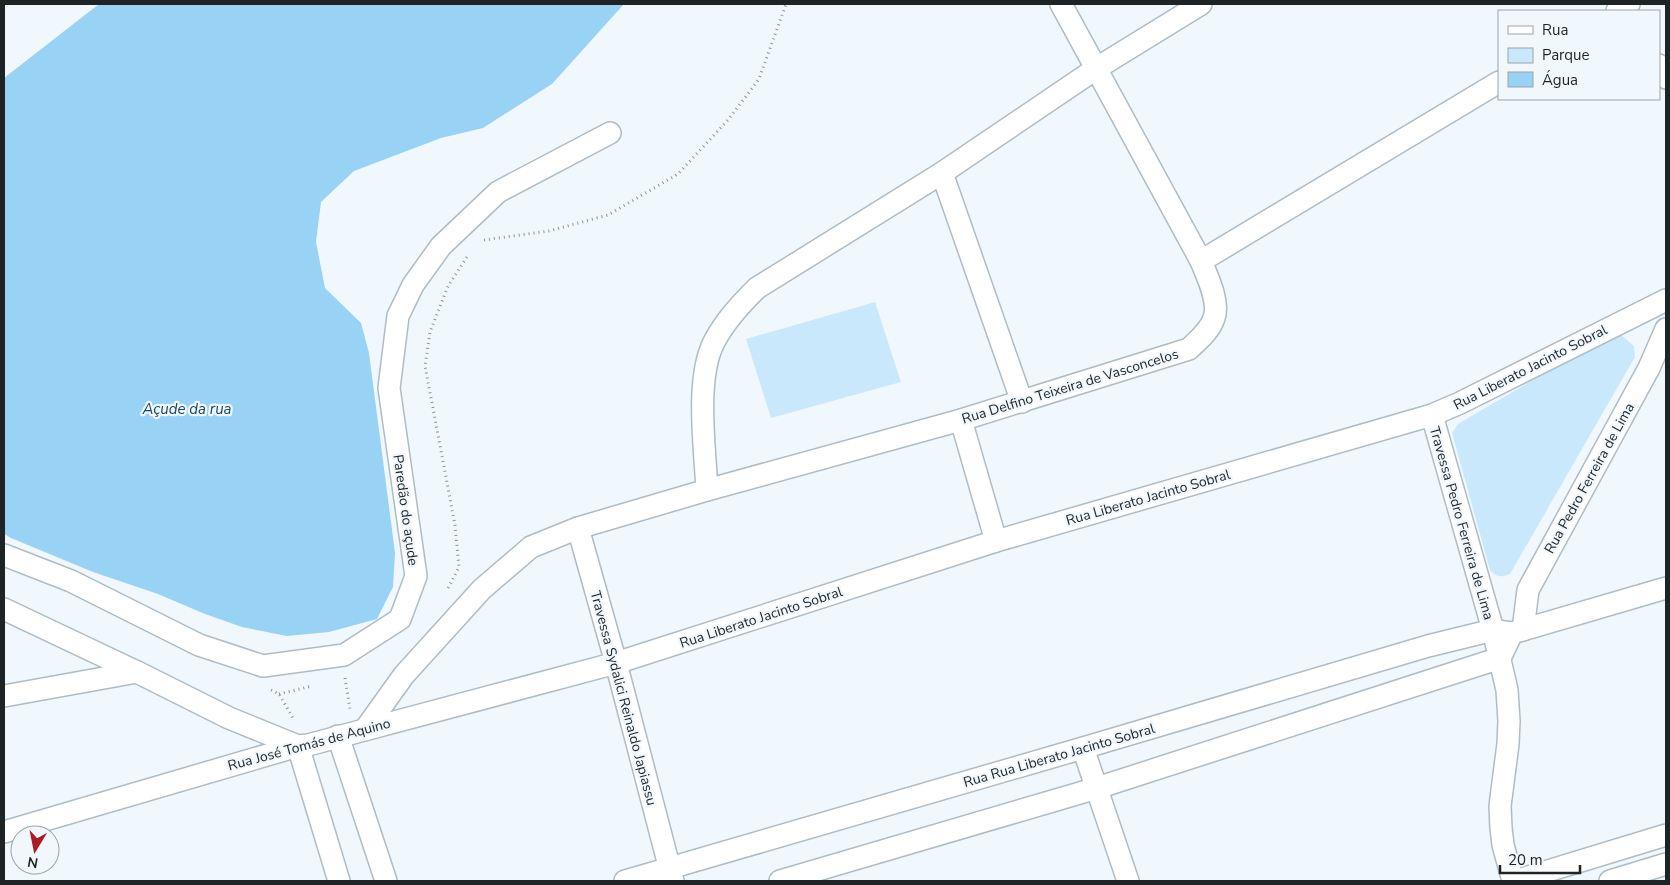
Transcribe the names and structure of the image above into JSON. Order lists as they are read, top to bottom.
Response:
{
  "streets": {
    "street": [
      "Rua Liberato Jacinto Sobral",
      "Rua Delfino Teixeira de Vasconcelos",
      "Rua Pedro Ferreira de Lima",
      "Paredão do açude",
      "Travessa Pedro Ferreira de Lima",
      "Travessa Sydalici Reinaldo Japiassu",
      "Rua José Tomás de Aquino",
      "Rua Rua Liberato Jacinto Sobral"
    ]
  },
  "crossings": [
    ["Rua Liberato Jacinto Sobral", "Travessa Pedro Ferreira de Lima"],
    ["Rua Liberato Jacinto Sobral", "Travessa Sydalici Reinaldo Japiassu"],
    ["Rua Liberato Jacinto Sobral", "Rua José Tomás de Aquino"],
    ["Rua Delfino Teixeira de Vasconcelos", "Travessa Sydalici Reinaldo Japiassu"],
    ["Rua Delfino Teixeira de Vasconcelos", "Rua José Tomás de Aquino"],
    ["Rua Pedro Ferreira de Lima", "Travessa Pedro Ferreira de Lima"],
    ["Rua Pedro Ferreira de Lima", "Rua Rua Liberato Jacinto Sobral"],
    ["Travessa Pedro Ferreira de Lima", "Rua Rua Liberato Jacinto Sobral"],
    ["Travessa Sydalici Reinaldo Japiassu", "Rua José Tomás de Aquino"],
    ["Travessa Sydalici Reinaldo Japiassu", "Rua Rua Liberato Jacinto Sobral"]
  ],
  "water": ["Açude da rua"],
  "legend": ["Rua", "Parque", "Água"],
  "scale_bar": "20 m",
  "north": "bottom"
}
